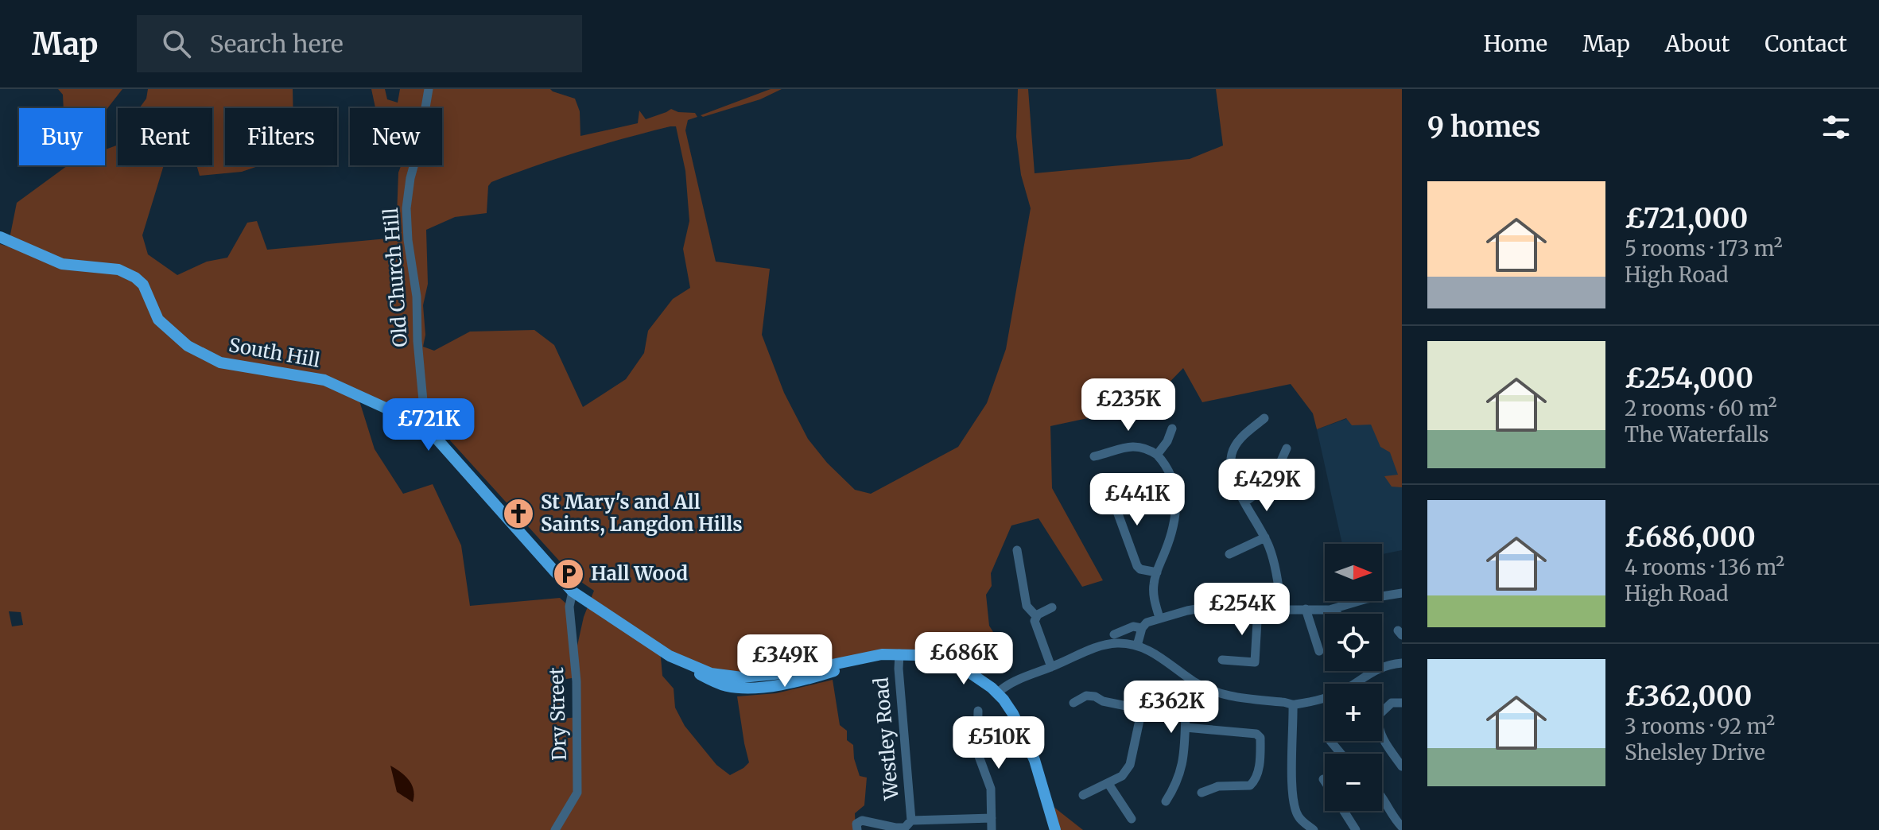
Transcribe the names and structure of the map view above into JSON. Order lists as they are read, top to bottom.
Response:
{
  "streets": {
    "main road": ["South Hill"],
    "street": ["Old Church Hill", "Dry Street", "Westley Road"]
  },
  "crossings": [
    ["Old Church Hill", "South Hill"]
  ],
  "places": {
    "church": ["St Mary's and All Saints, Langdon Hills"],
    "parking": ["Hall Wood"]
  },
  "north": "right",
  "page": {
    "header": "Map",
    "search": "Search here",
    "nav": [
      "Home",
      "Map",
      "About",
      "Contact"
    ],
    "heading": "9 homes",
    "chip": [
      "Buy",
      "Rent",
      "Filters",
      "New"
    ],
    "list": [
      {
        "name": "£721,000",
        "note": "5 rooms · 173 m² · High Road"
      },
      {
        "name": "£254,000",
        "note": "2 rooms · 60 m² · The Waterfalls"
      },
      {
        "name": "£686,000",
        "note": "4 rooms · 136 m² · High Road"
      },
      {
        "name": "£362,000",
        "note": "3 rooms · 92 m² · Shelsley Drive"
      }
    ],
    "price": [
      "£235K",
      "£721K",
      "£429K",
      "£441K",
      "£254K",
      "£686K",
      "£349K",
      "£362K",
      "£510K"
    ],
    "map_buttons": ["+", "−"]
  }
}
